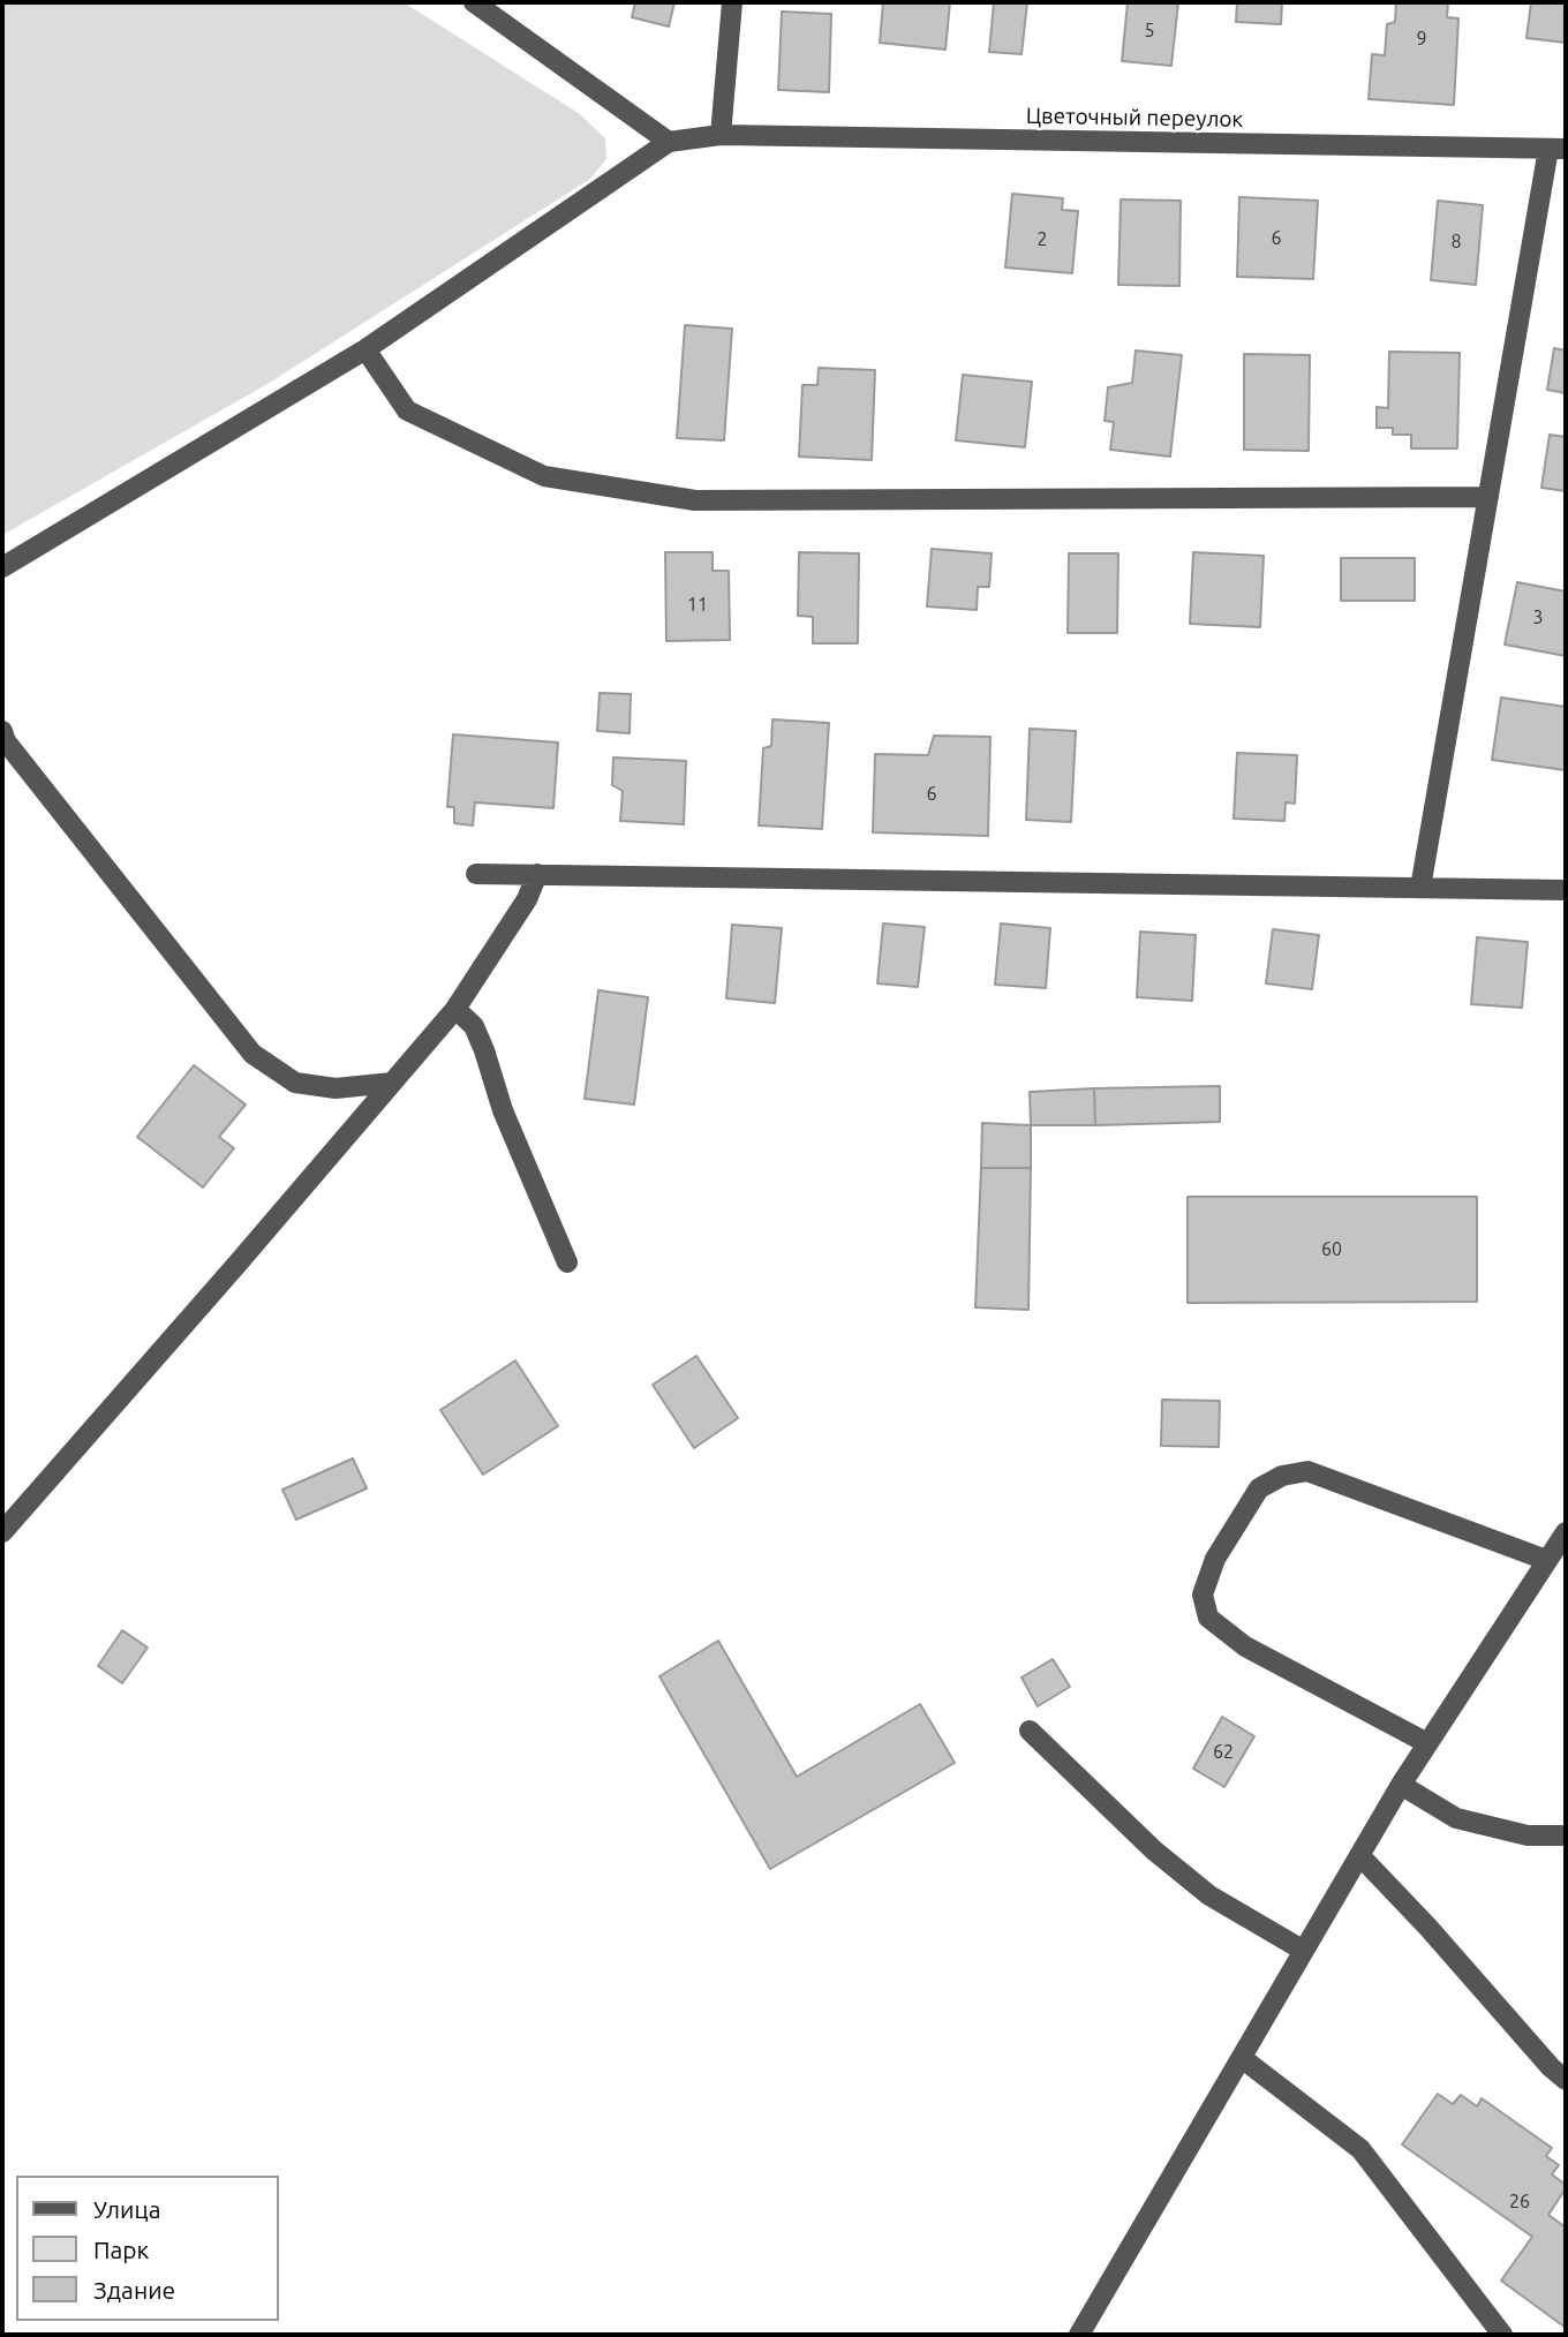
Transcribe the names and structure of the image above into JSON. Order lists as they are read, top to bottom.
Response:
{
  "streets": {
    "street": ["Цветочный переулок"]
  },
  "house_numbers": [
    "5",
    "9",
    "6",
    "2",
    "8",
    "11",
    "3",
    "6",
    "60",
    "62",
    "26"
  ],
  "legend": ["Улица", "Парк", "Здание"]
}
